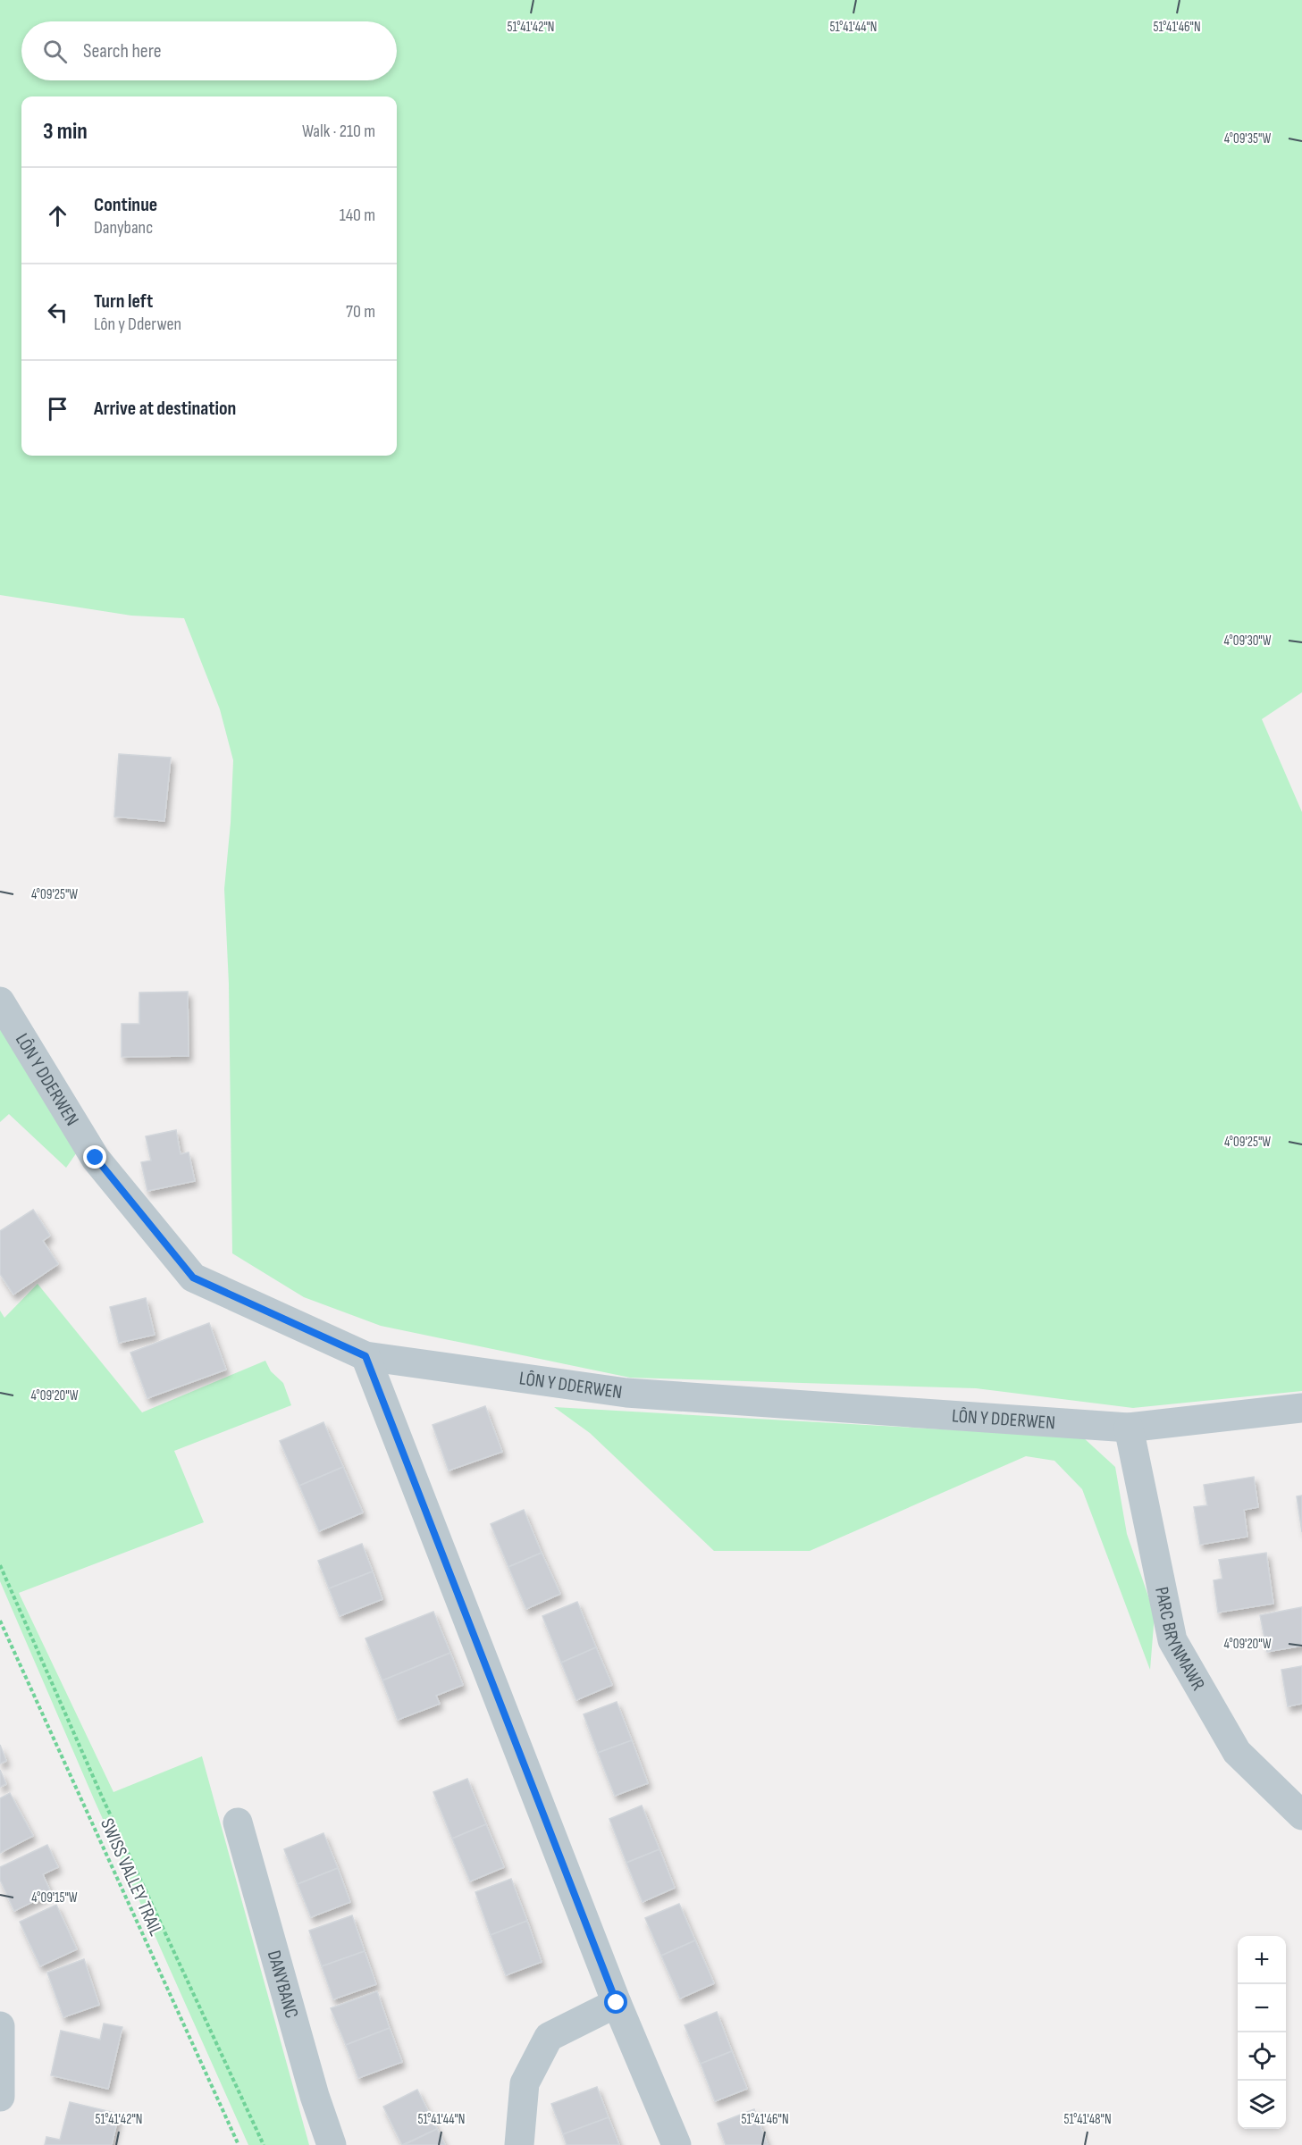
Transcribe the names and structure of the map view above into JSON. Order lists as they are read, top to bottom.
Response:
{
  "streets": {
    "street": ["LÔN Y DDERWEN", "PARC BRYNMAWR", "DANYBANC"],
    "path": ["SWISS VALLEY TRAIL"]
  },
  "crossings": [
    ["LÔN Y DDERWEN", "PARC BRYNMAWR"]
  ],
  "page": {
    "search": "Search here",
    "heading": ["3 min", "Walk · 210 m"],
    "list": [
      ["Continue", "Danybanc", "140 m"],
      ["Turn left", "Lôn y Dderwen", "70 m"],
      "Arrive at destination"
    ],
    "map_buttons": ["+", "−"]
  },
  "coordinates": [
    "51°41'42\"N",
    "51°41'44\"N",
    "51°41'46\"N",
    "4°09'35\"W",
    "4°09'30\"W",
    "4°09'25\"W",
    "4°09'20\"W",
    "4°09'15\"W",
    "51°41'48\"N"
  ]
}
